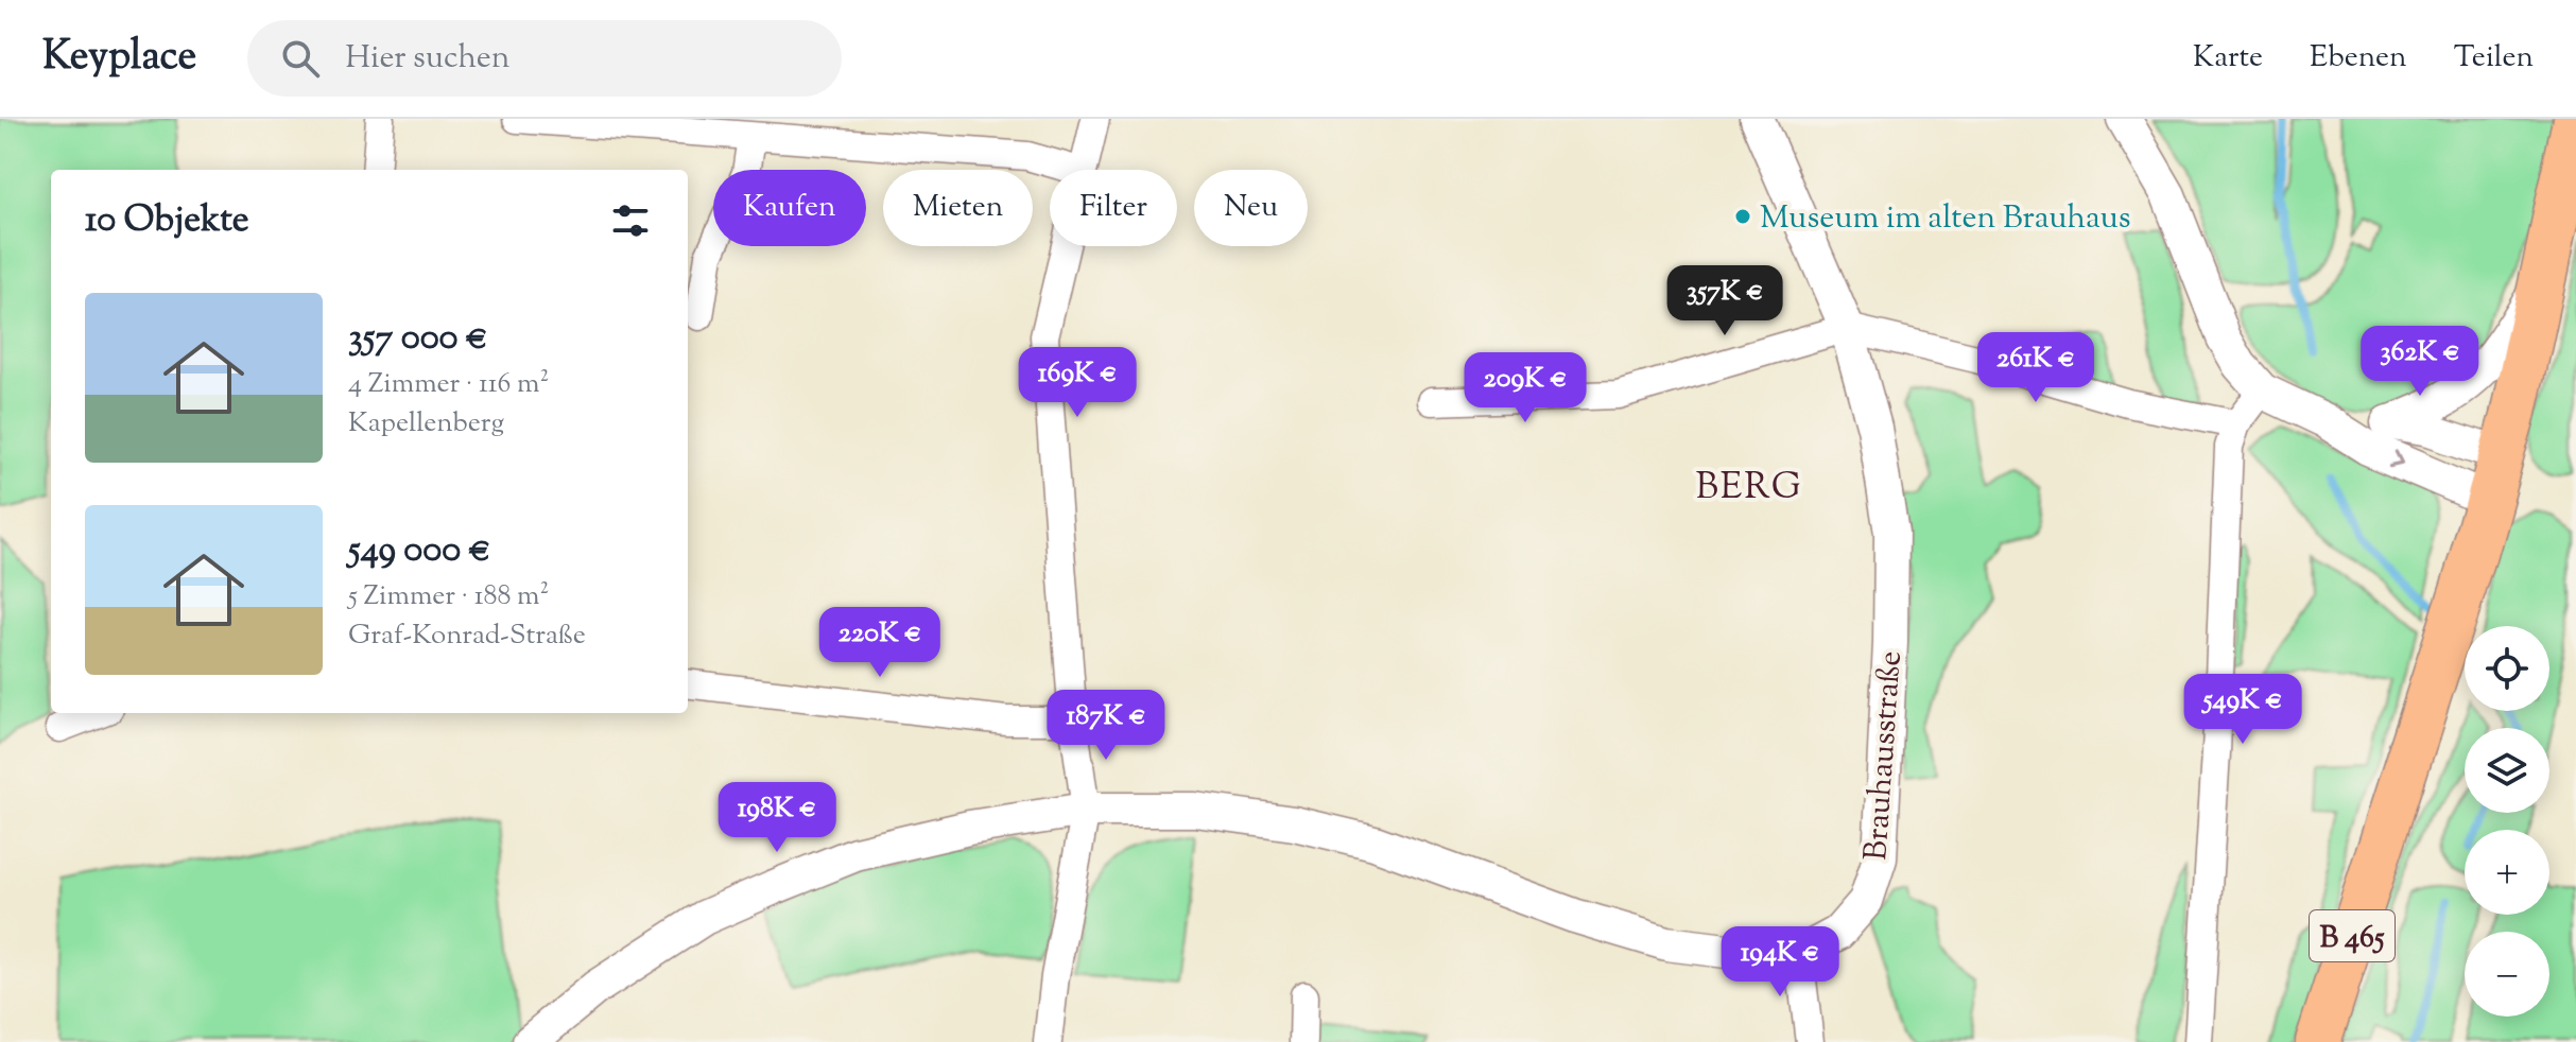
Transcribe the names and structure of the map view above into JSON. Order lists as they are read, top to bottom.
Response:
{
  "streets": {
    "main road": ["B 465"],
    "street": ["Brauhausstraße"]
  },
  "districts": ["BERG"],
  "places": ["Museum im alten Brauhaus"],
  "page": {
    "header": "Keyplace",
    "search": "Hier suchen",
    "nav": ["Karte", "Ebenen", "Teilen"],
    "chip": [
      "Kaufen",
      "Mieten",
      "Filter",
      "Neu"
    ],
    "heading": "10 Objekte",
    "price": [
      "357K €",
      "362K €",
      "261K €",
      "169K €",
      "209K €",
      "220K €",
      "549K €",
      "187K €",
      "198K €",
      "194K €"
    ],
    "list": [
      {
        "name": "357 000 €",
        "note": "4 Zimmer · 116 m² · Kapellenberg"
      },
      {
        "name": "549 000 €",
        "note": "5 Zimmer · 188 m² · Graf-Konrad-Straße"
      }
    ],
    "map_buttons": ["+", "−"]
  }
}
